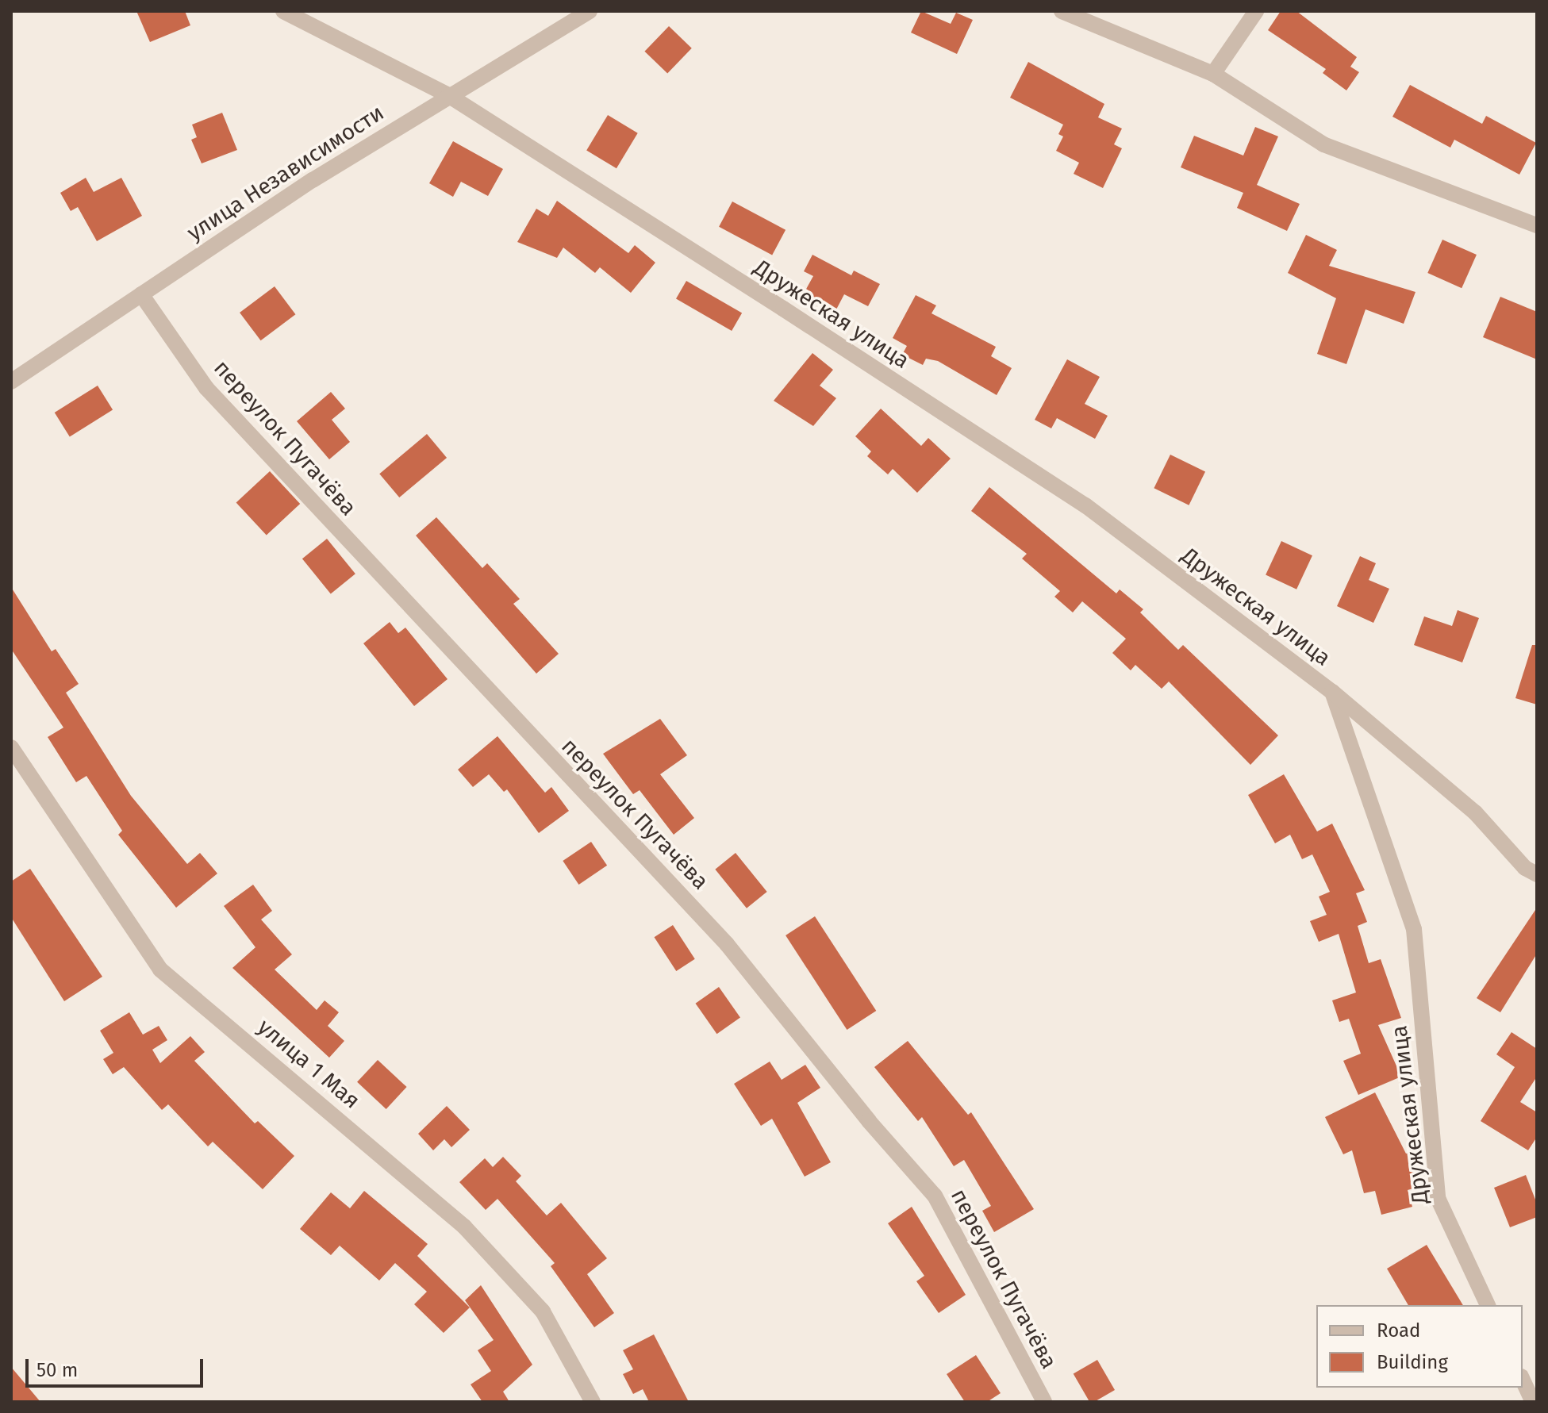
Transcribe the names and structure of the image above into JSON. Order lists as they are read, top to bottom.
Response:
{
  "streets": {
    "street": [
      "улица Независимости",
      "Дружеская улица",
      "переулок Пугачёва",
      "улица 1 Мая"
    ]
  },
  "crossings": [
    ["улица Независимости", "Дружеская улица"],
    ["улица Независимости", "переулок Пугачёва"]
  ],
  "legend": ["Road", "Building"],
  "scale_bar": "50 m"
}
